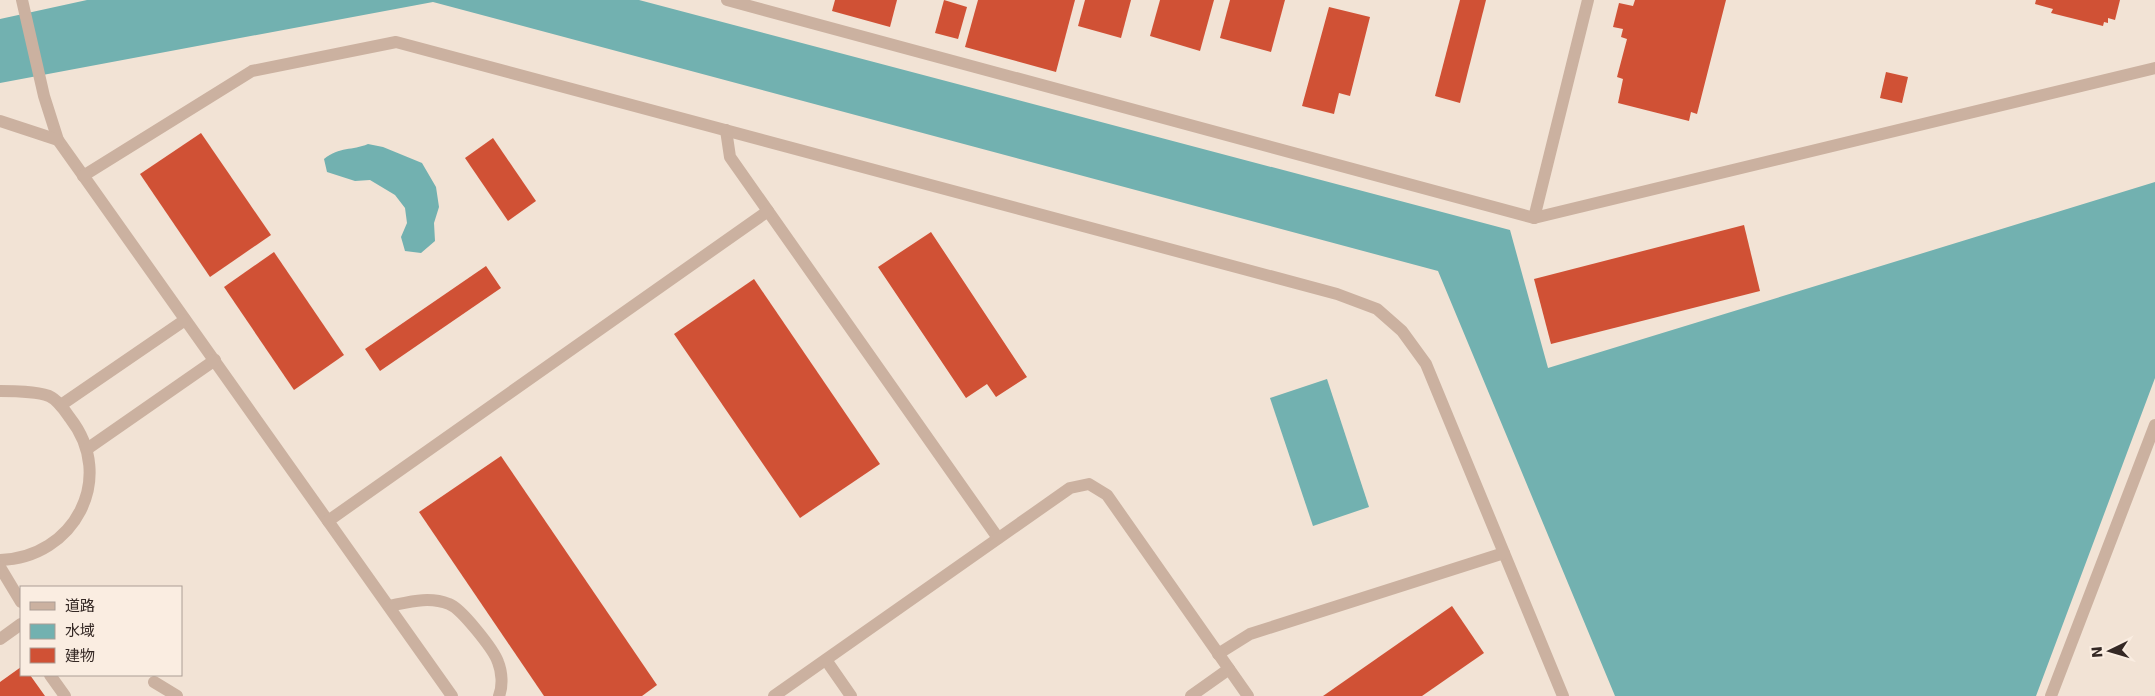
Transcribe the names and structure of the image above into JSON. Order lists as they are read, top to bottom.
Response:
{
  "legend": ["道路", "水域", "建物"],
  "north": "left"
}
